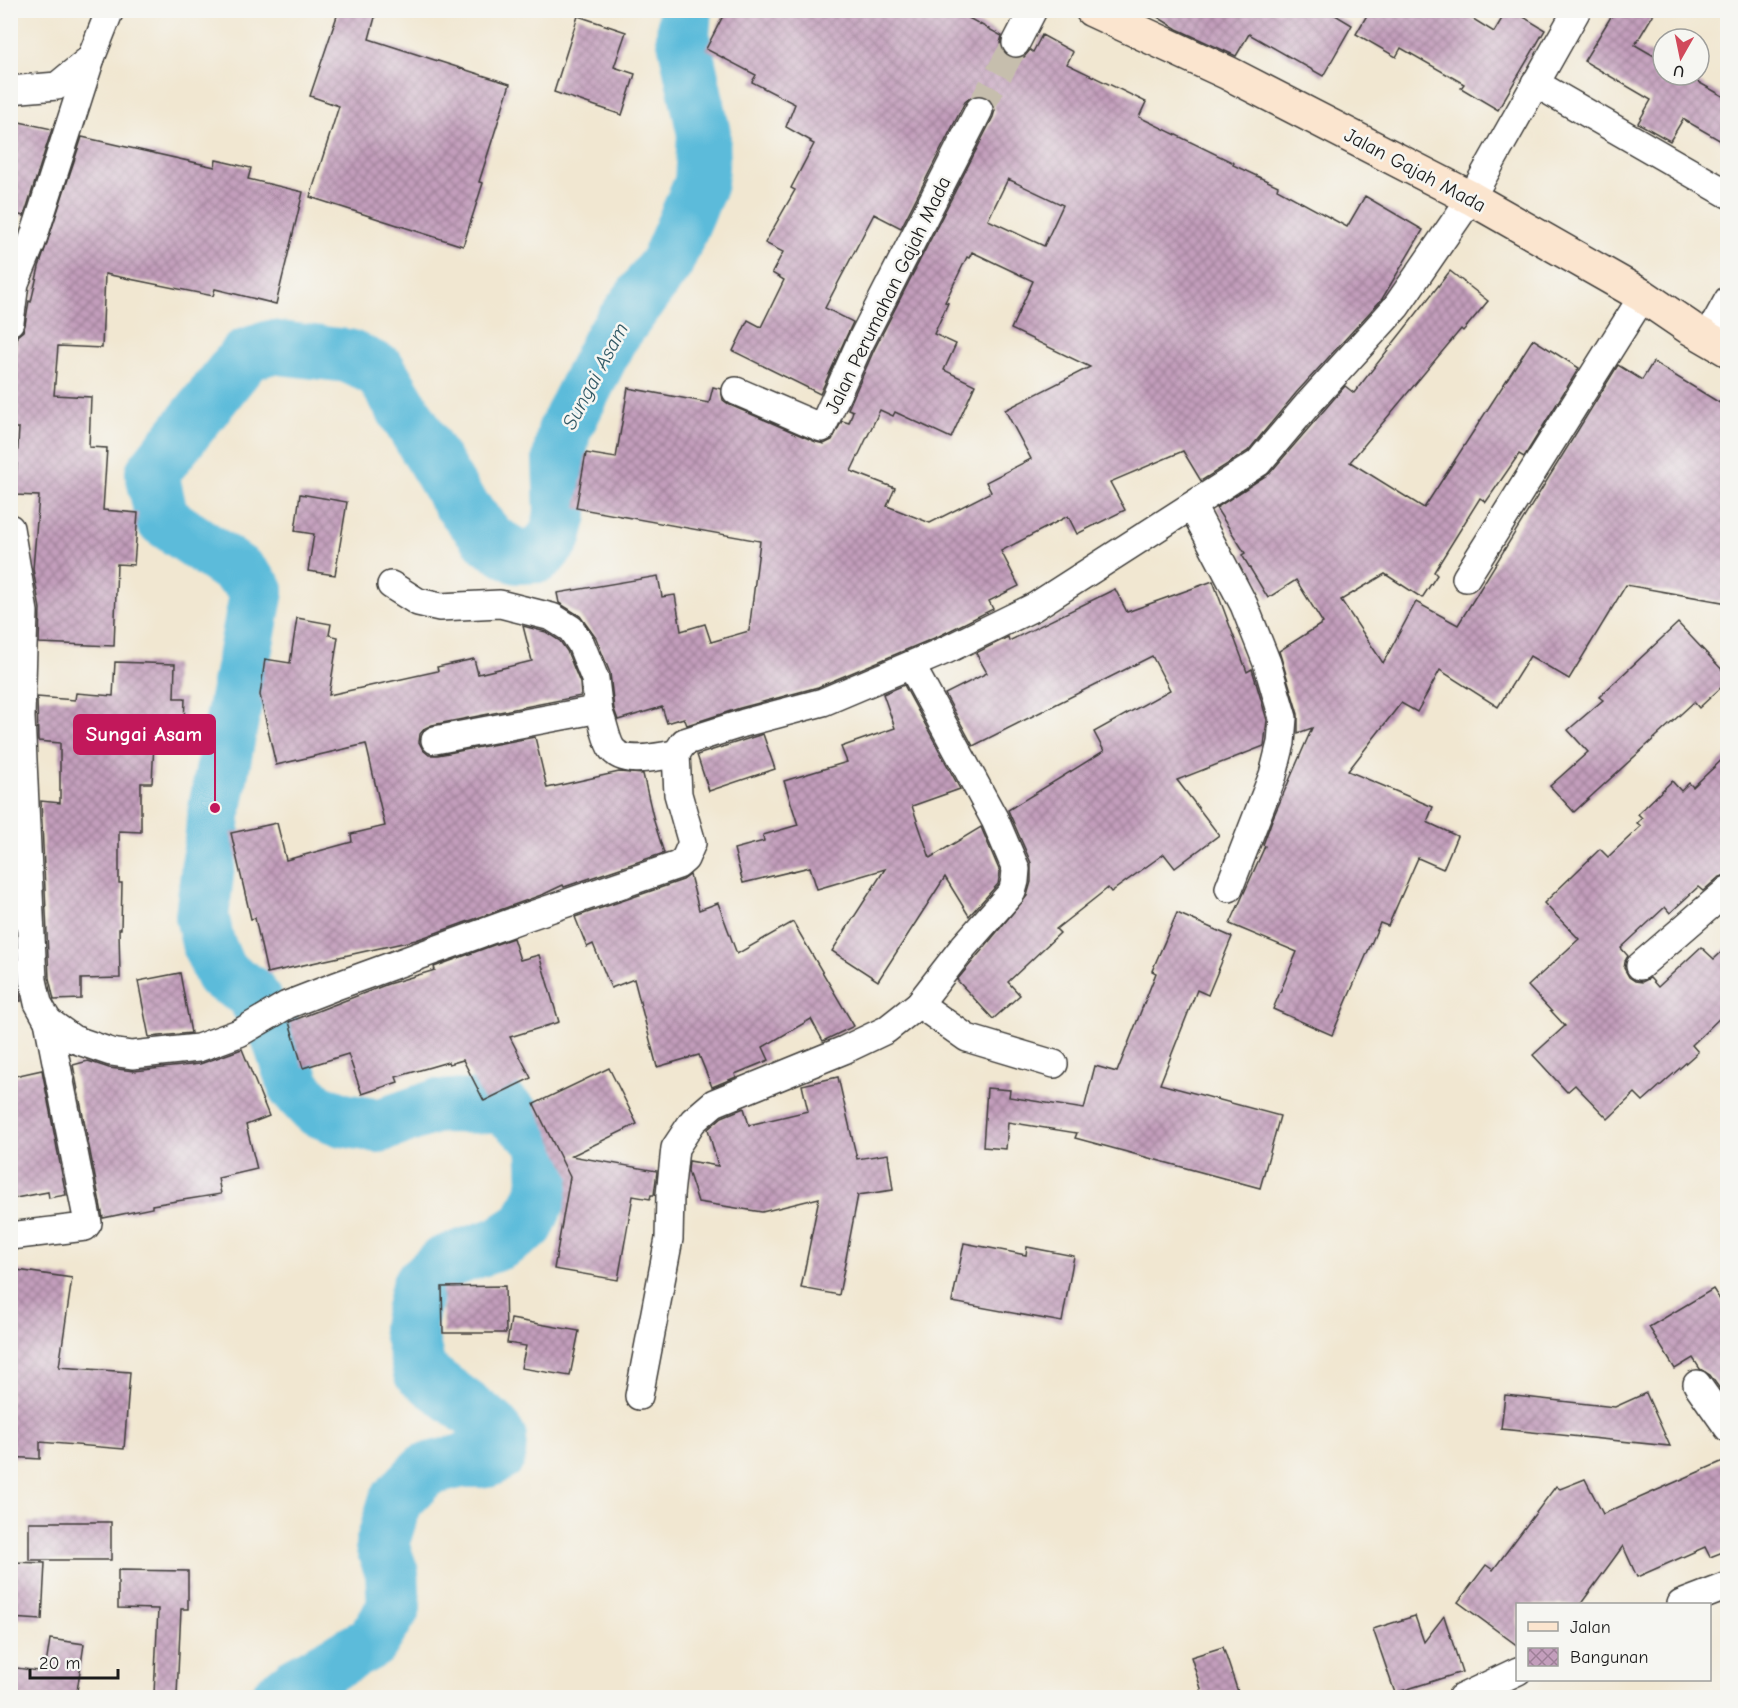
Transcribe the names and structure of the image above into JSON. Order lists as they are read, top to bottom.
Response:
{
  "streets": {
    "main road": ["Jalan Gajah Mada"],
    "street": ["Jalan Perumahan Gajah Mada"]
  },
  "water": ["Sungai Asam"],
  "places": ["Sungai Asam"],
  "legend": ["Jalan", "Bangunan"],
  "scale_bar": "20 m",
  "north": "bottom"
}
